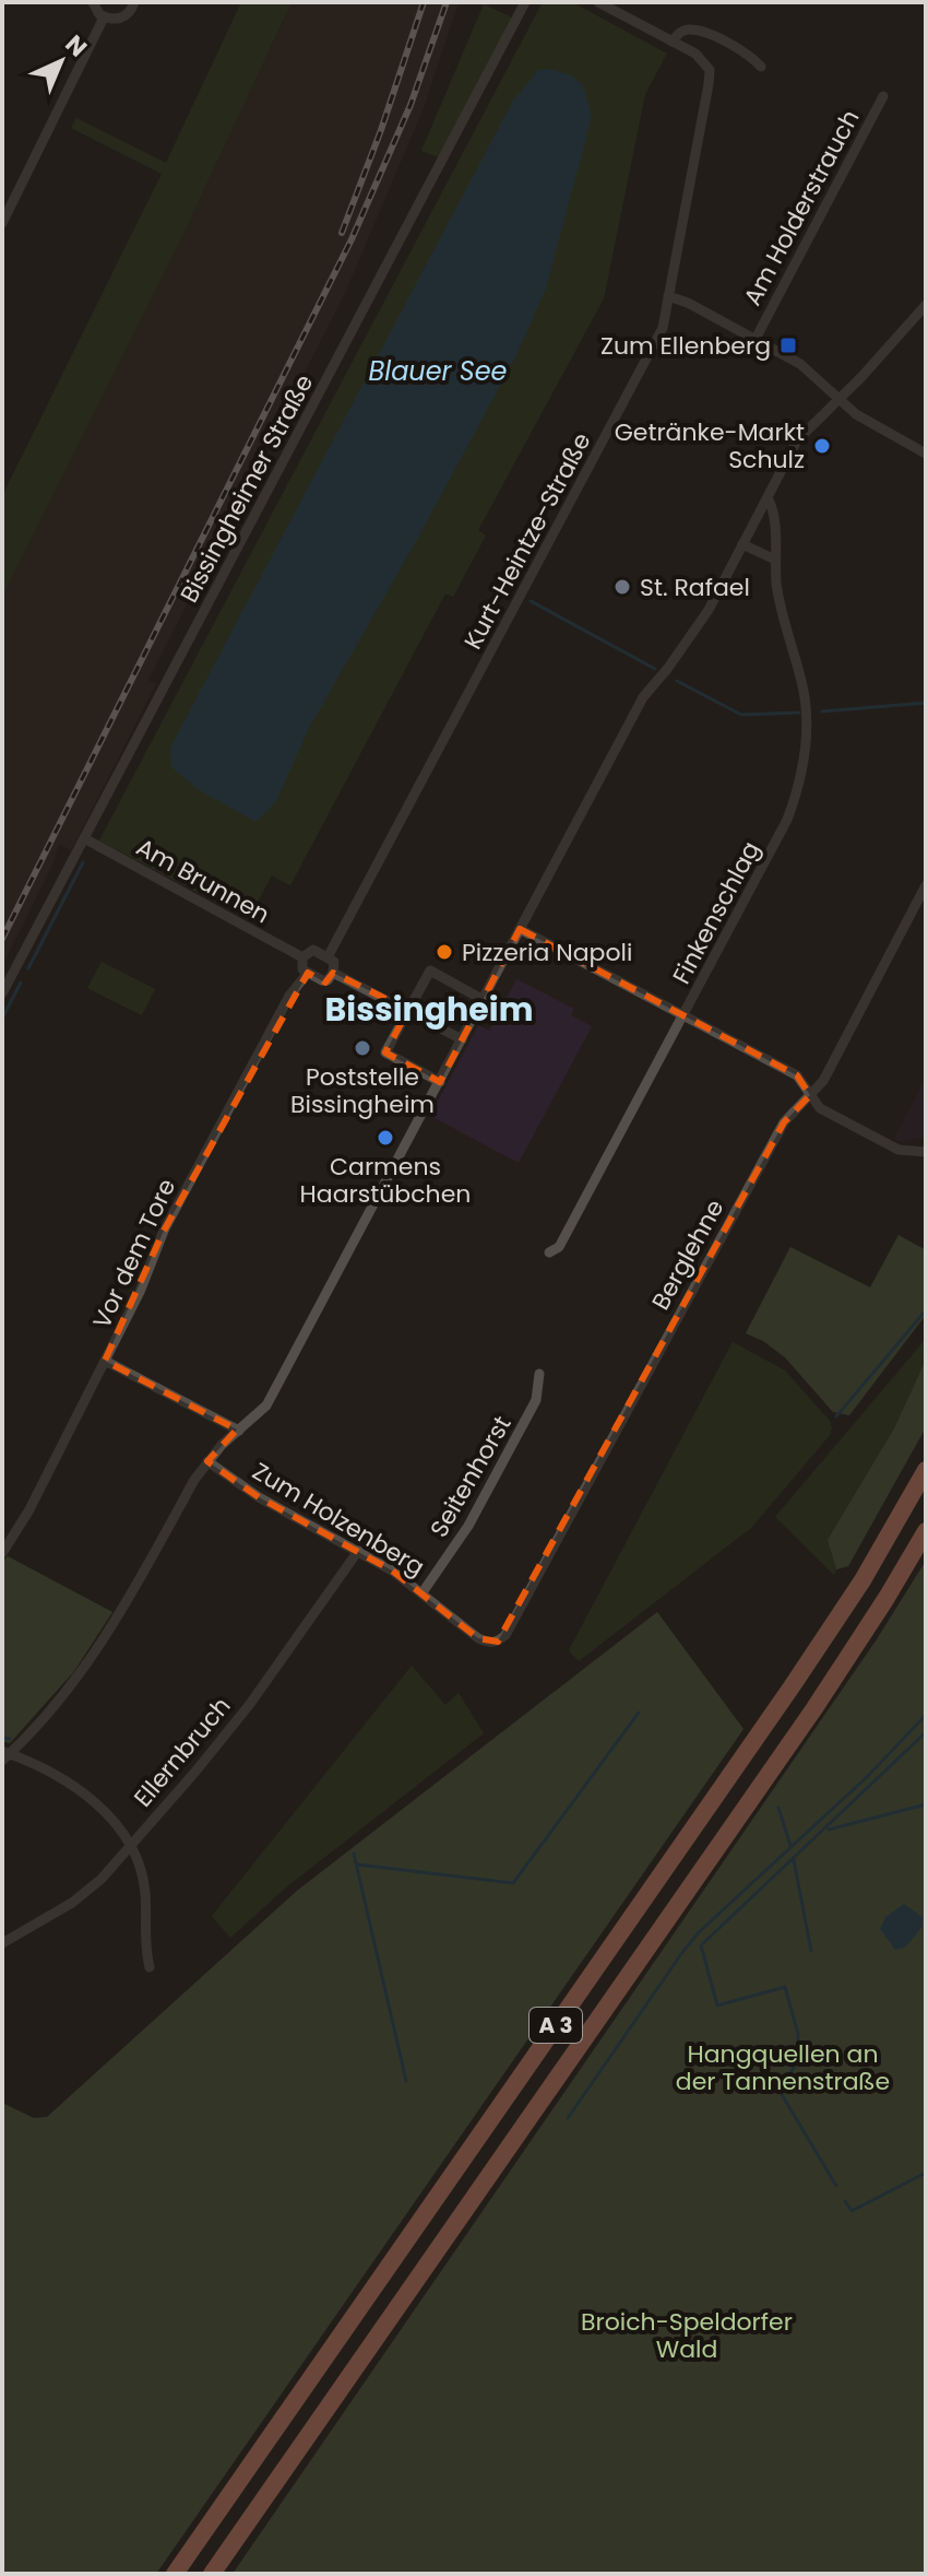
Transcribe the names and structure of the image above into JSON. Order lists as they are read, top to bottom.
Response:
{
  "streets": {
    "highway": ["A 3"],
    "street": [
      "Am Holderstrauch",
      "Bissingheimer Straße",
      "Kurt-Heintze-Straße",
      "Am Brunnen",
      "Finkenschlag",
      "Vor dem Tore",
      "Berglehne",
      "Seitenhorst",
      "Zum Holzenberg",
      "Ellernbruch"
    ]
  },
  "crossings": [
    ["Bissingheimer Straße", "Am Brunnen"],
    ["Kurt-Heintze-Straße", "Am Brunnen"],
    ["Kurt-Heintze-Straße", "Vor dem Tore"],
    ["Am Brunnen", "Vor dem Tore"],
    ["Vor dem Tore", "Zum Holzenberg"],
    ["Berglehne", "Zum Holzenberg"],
    ["Seitenhorst", "Zum Holzenberg"],
    ["Zum Holzenberg", "Ellernbruch"]
  ],
  "districts": ["Bissingheim"],
  "water": ["Blauer See"],
  "parks": ["Hangquellen an der Tannenstraße", "Broich-Speldorfer Wald"],
  "places": {
    "transit": ["Zum Ellenberg"],
    "other": [
      "Getränke-Markt Schulz",
      "St. Rafael",
      "Pizzeria Napoli",
      "Poststelle Bissingheim",
      "Carmens Haarstübchen"
    ]
  },
  "north": "top right"
}
